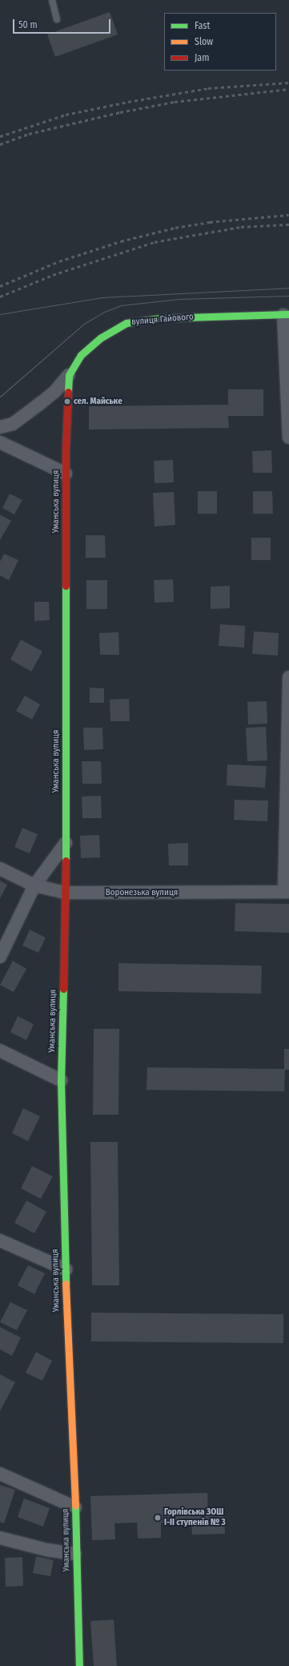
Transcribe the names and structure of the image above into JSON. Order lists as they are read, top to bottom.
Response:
{
  "streets": {
    "street": ["вулиця Гайового", "Уманська вулиця", "Воронезька вулиця"]
  },
  "crossings": [
    ["вулиця Гайового", "Уманська вулиця"],
    ["Уманська вулиця", "Воронезька вулиця"]
  ],
  "places": ["сел. Майське", "Горлівська ЗОШ І-ІІ ступенів № 3"],
  "legend": ["Fast", "Slow", "Jam"],
  "scale_bar": "50 m"
}
